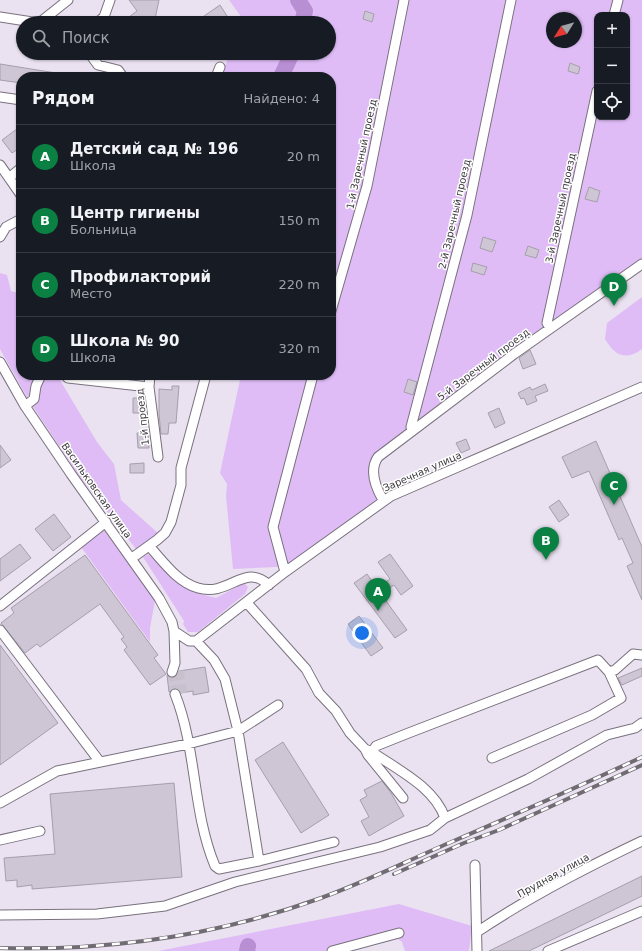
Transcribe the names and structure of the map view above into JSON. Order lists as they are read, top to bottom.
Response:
{
  "streets": {
    "street": [
      "1-й Заречный проезд",
      "3-й Заречный проезд",
      "2-й Заречный проезд",
      "5-й Заречный проезд",
      "1-й проезд",
      "Заречная улица",
      "Васильковская улица",
      "Прудная улица"
    ]
  },
  "crossings": [
    ["3-й Заречный проезд", "5-й Заречный проезд"],
    ["2-й Заречный проезд", "5-й Заречный проезд"],
    ["5-й Заречный проезд", "Заречная улица"]
  ],
  "north": "bottom left",
  "page": {
    "map_buttons": ["+", "−"],
    "search": "Поиск",
    "heading": ["Рядом", "Найдено: 4"],
    "list": [
      {
        "mark": "A",
        "name": "Детский сад № 196",
        "note": "Школа",
        "value": "20 m"
      },
      {
        "mark": "B",
        "name": "Центр гигиены",
        "note": "Больница",
        "value": "150 m"
      },
      {
        "mark": "C",
        "name": "Профилакторий",
        "note": "Место",
        "value": "220 m"
      },
      {
        "mark": "D",
        "name": "Школа № 90",
        "note": "Школа",
        "value": "320 m"
      }
    ],
    "pins": [
      "D",
      "C",
      "B",
      "A"
    ]
  }
}
